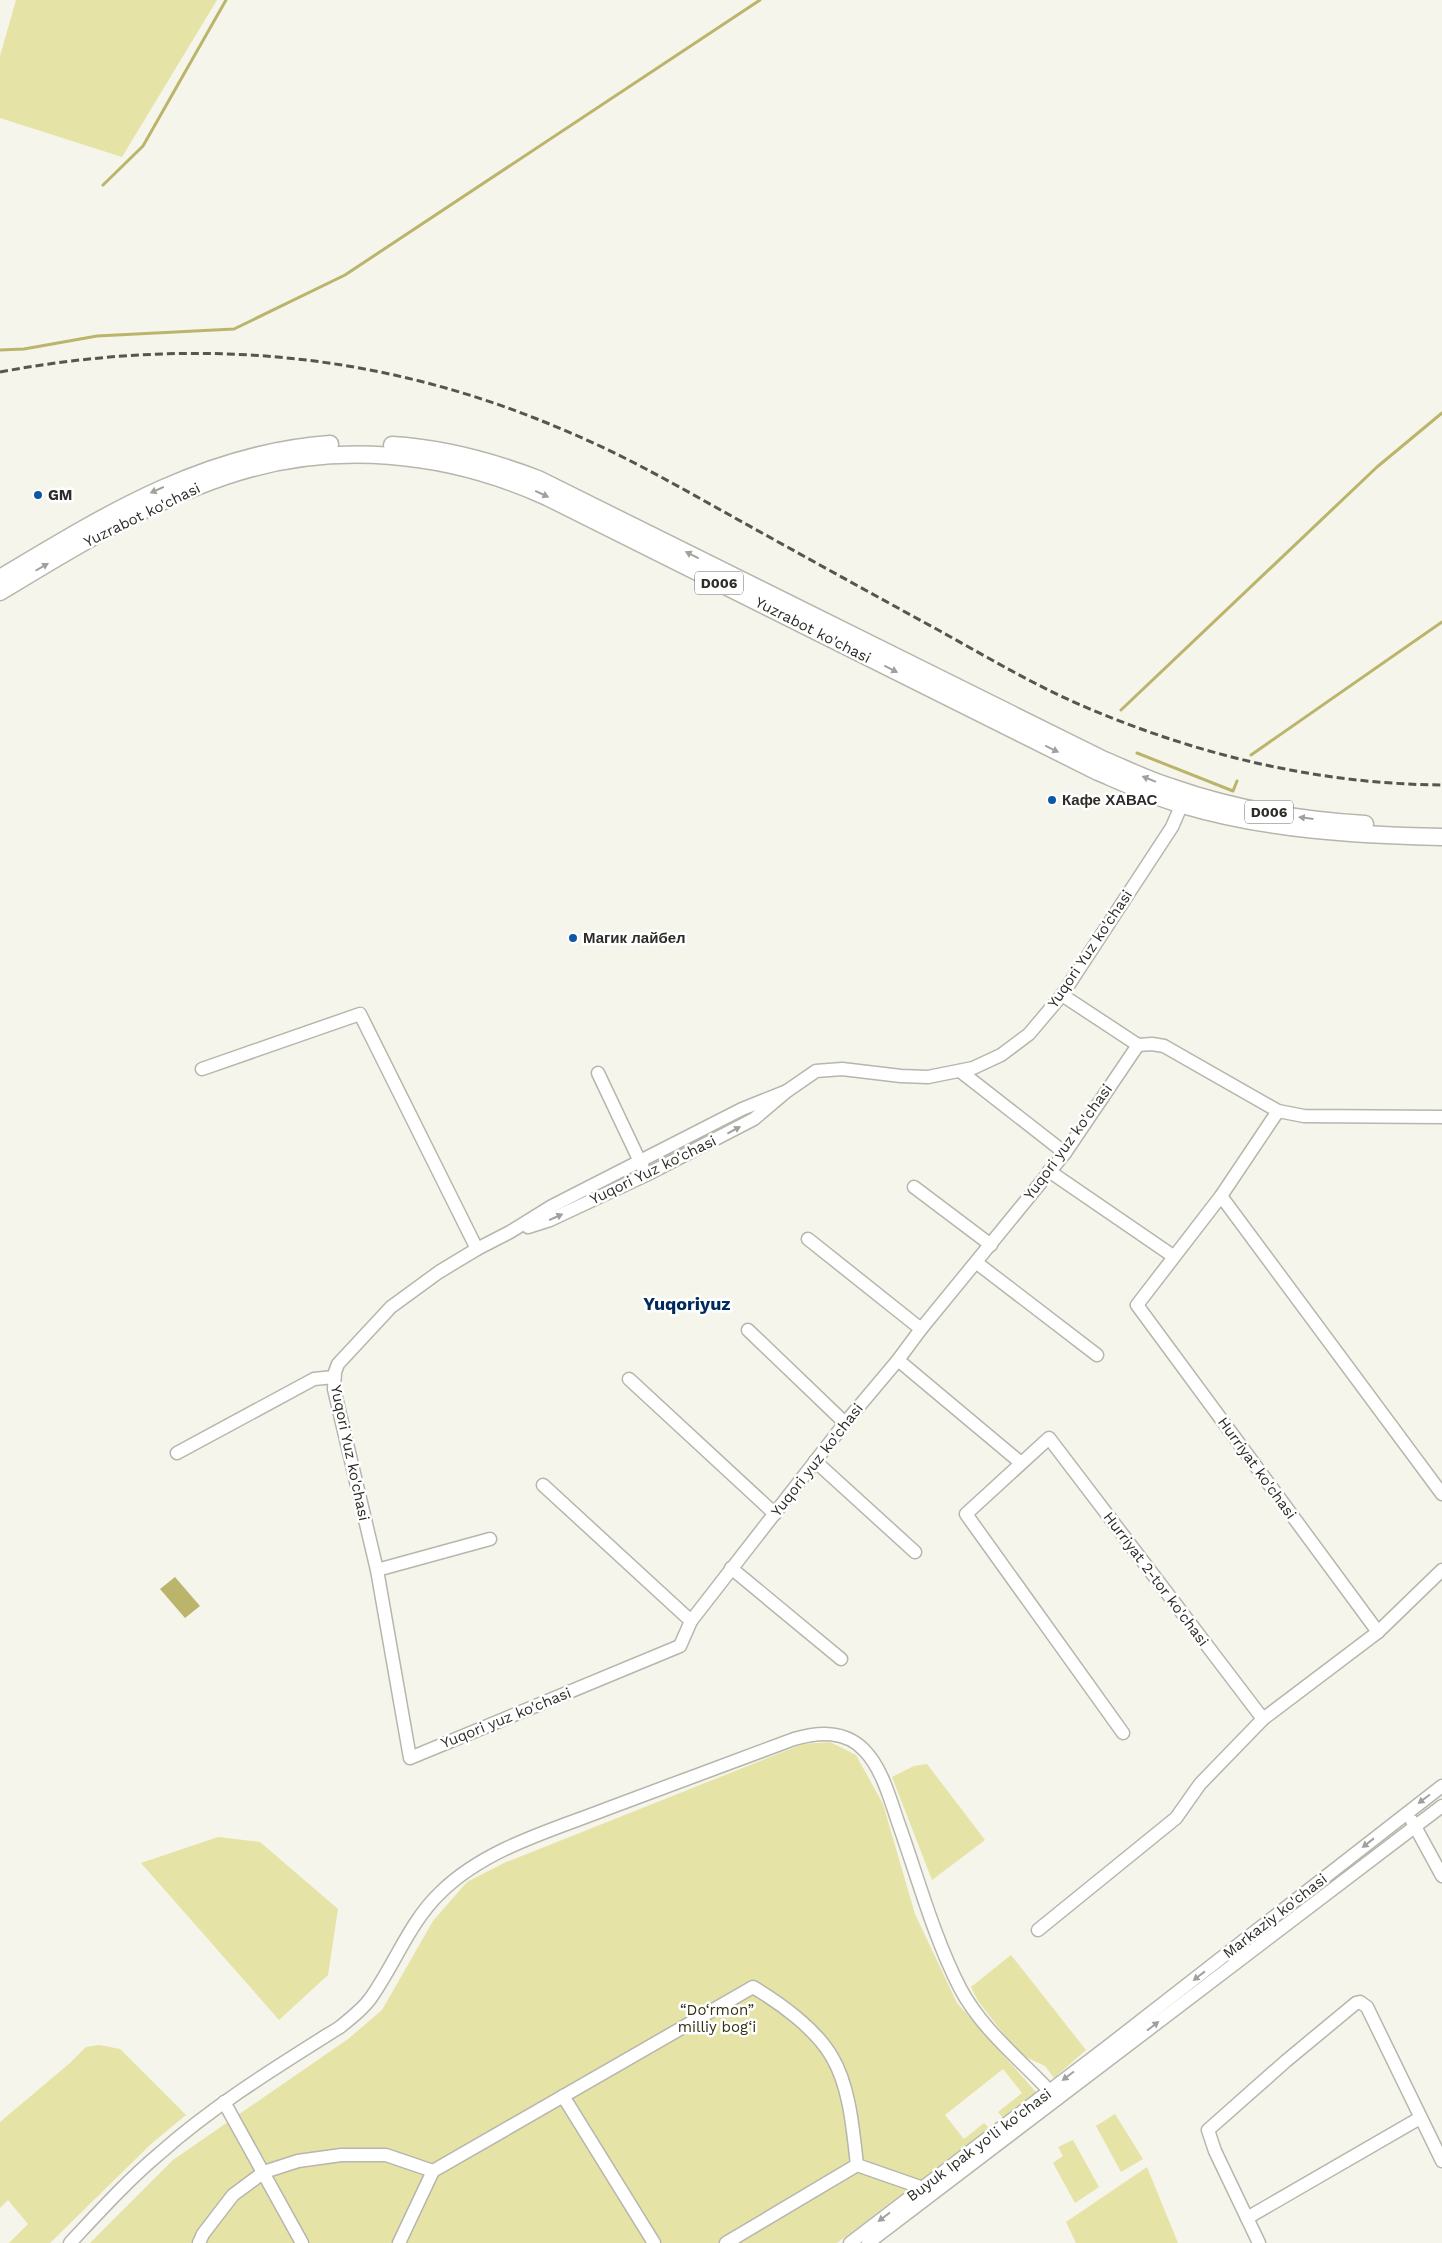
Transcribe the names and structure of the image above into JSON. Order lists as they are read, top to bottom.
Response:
{
  "streets": {
    "main road": ["Yuzrabot ko'chasi", "D006"],
    "street": [
      "Yuqori Yuz ko'chasi",
      "Yuqori yuz ko'chasi",
      "Hurriyat ko'chasi",
      "Hurriyat 2-tor ko'chasi",
      "Markaziy ko'chasi",
      "Buyuk Ipak yo'li ko'chasi"
    ]
  },
  "crossings": [
    ["Yuzrabot ko'chasi", "Yuqori Yuz ko'chasi"],
    ["Yuqori Yuz ko'chasi", "Yuqori yuz ko'chasi"],
    ["Markaziy ko'chasi", "Buyuk Ipak yo'li ko'chasi"]
  ],
  "districts": ["Yuqoriyuz"],
  "parks": ["“Do‘rmon” milliy bog‘i"],
  "places": ["GM", "Кафе ХАВАС", "Магик лайбел"]
}
